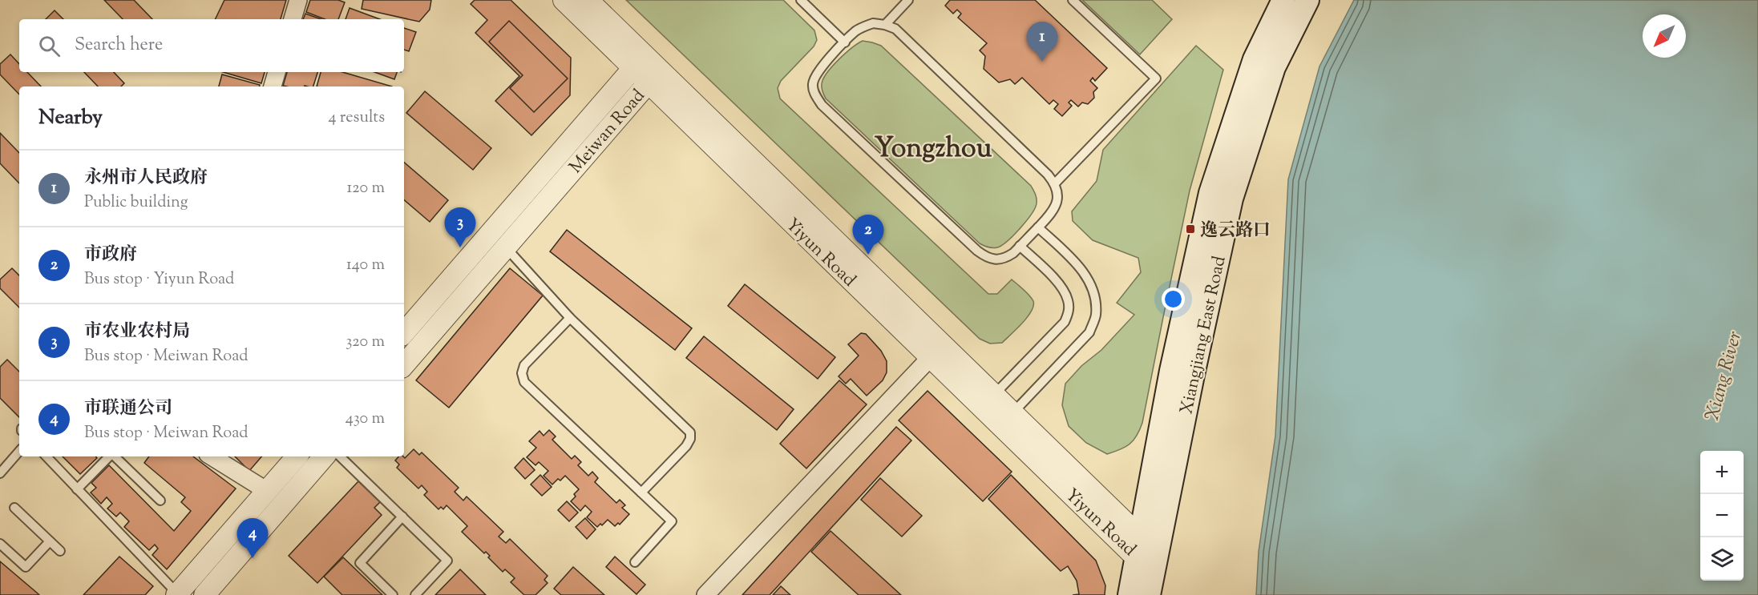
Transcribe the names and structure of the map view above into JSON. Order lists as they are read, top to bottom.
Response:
{
  "streets": {
    "main road": ["Xiangjiang East Road"],
    "street": ["Meiwan Road", "Yiyun Road"]
  },
  "crossings": [
    ["Meiwan Road", "Yiyun Road"],
    ["Yiyun Road", "Xiangjiang East Road"]
  ],
  "districts": ["Yongzhou"],
  "water": ["Xiang River"],
  "places": {
    "transit": ["逸云路口"]
  },
  "north": "bottom left",
  "page": {
    "search": "Search here",
    "pins": [
      "1",
      "3",
      "2",
      "4"
    ],
    "heading": ["Nearby", "4 results"],
    "list": [
      {
        "mark": "1",
        "name": "永州市人民政府",
        "note": "Public building",
        "value": "120 m"
      },
      {
        "mark": "2",
        "name": "市政府",
        "note": "Bus stop · Yiyun Road",
        "value": "140 m"
      },
      {
        "mark": "3",
        "name": "市农业农村局",
        "note": "Bus stop · Meiwan Road",
        "value": "320 m"
      },
      {
        "mark": "4",
        "name": "市联通公司",
        "note": "Bus stop · Meiwan Road",
        "value": "430 m"
      }
    ],
    "map_buttons": ["+", "−"]
  }
}
